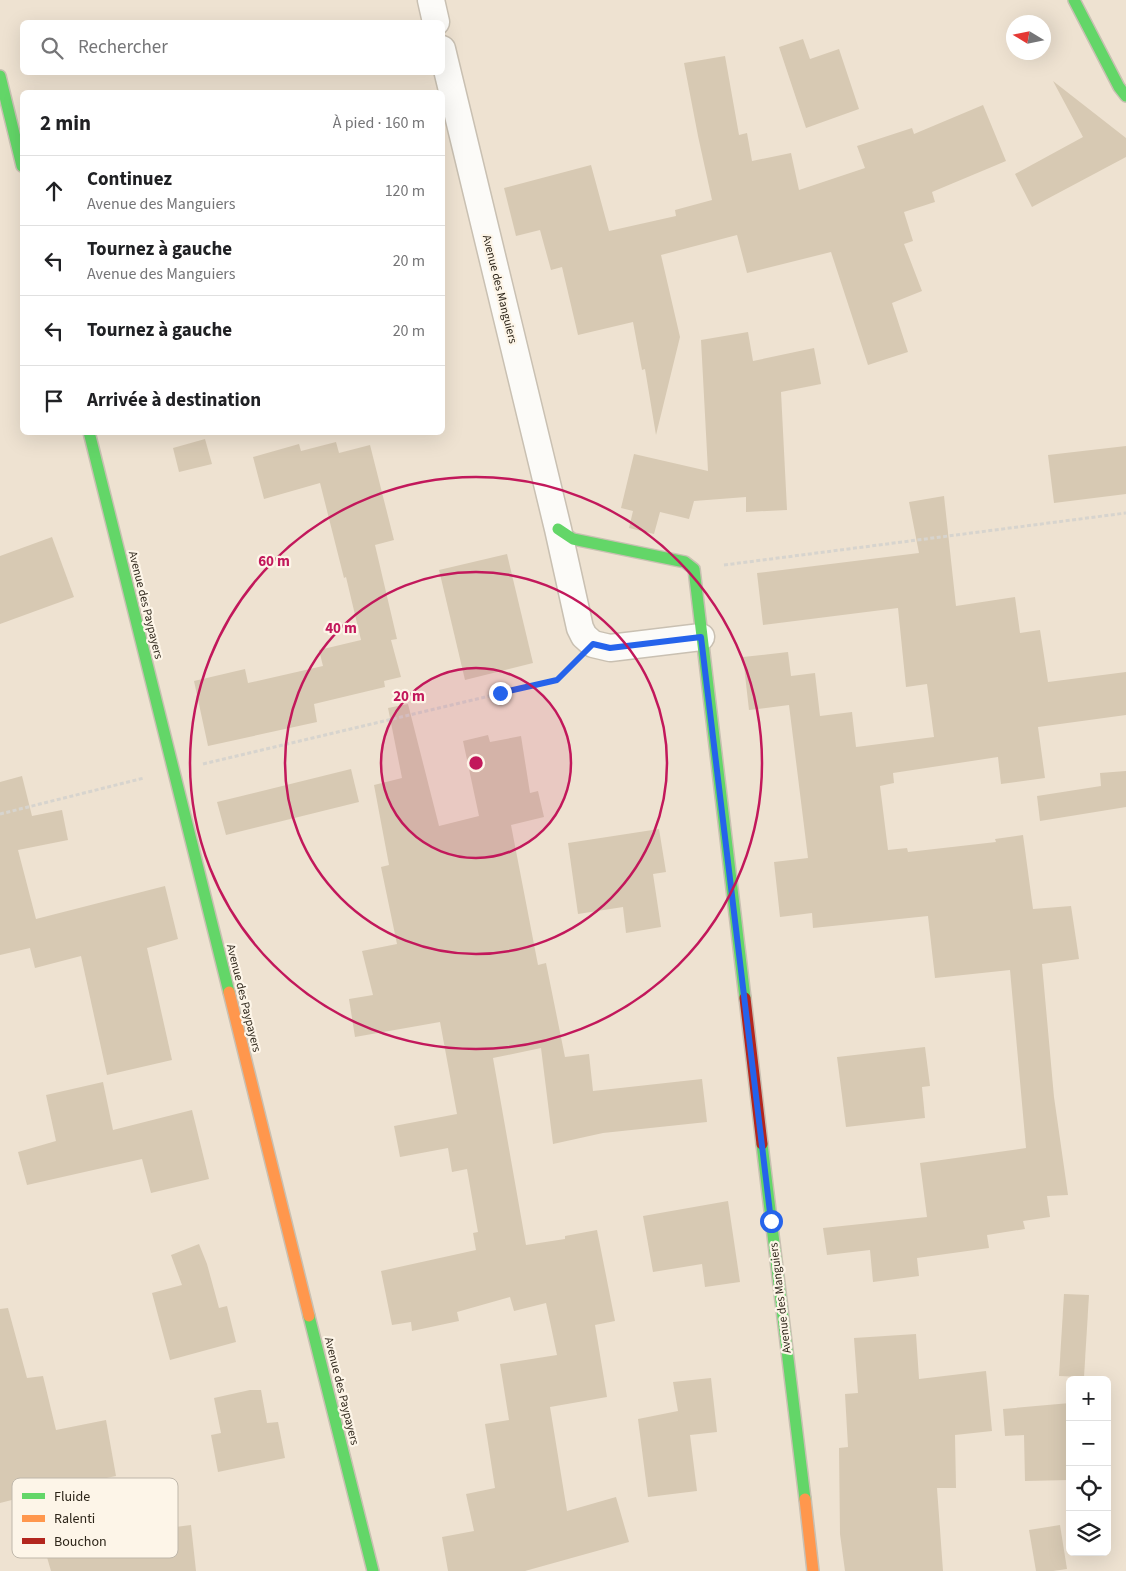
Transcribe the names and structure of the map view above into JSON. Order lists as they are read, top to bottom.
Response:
{
  "streets": {
    "street": ["Avenue des Manguiers", "Avenue des Paypayers"]
  },
  "legend": ["Fluide", "Ralenti", "Bouchon"],
  "north": "left",
  "page": {
    "search": "Rechercher",
    "heading": ["2 min", "À pied · 160 m"],
    "list": [
      ["Continuez", "Avenue des Manguiers", "120 m"],
      ["Tournez à gauche", "Avenue des Manguiers", "20 m"],
      ["Tournez à gauche", "20 m"],
      "Arrivée à destination"
    ],
    "map_buttons": ["+", "−"]
  },
  "rings": ["60 m", "40 m", "20 m"]
}
